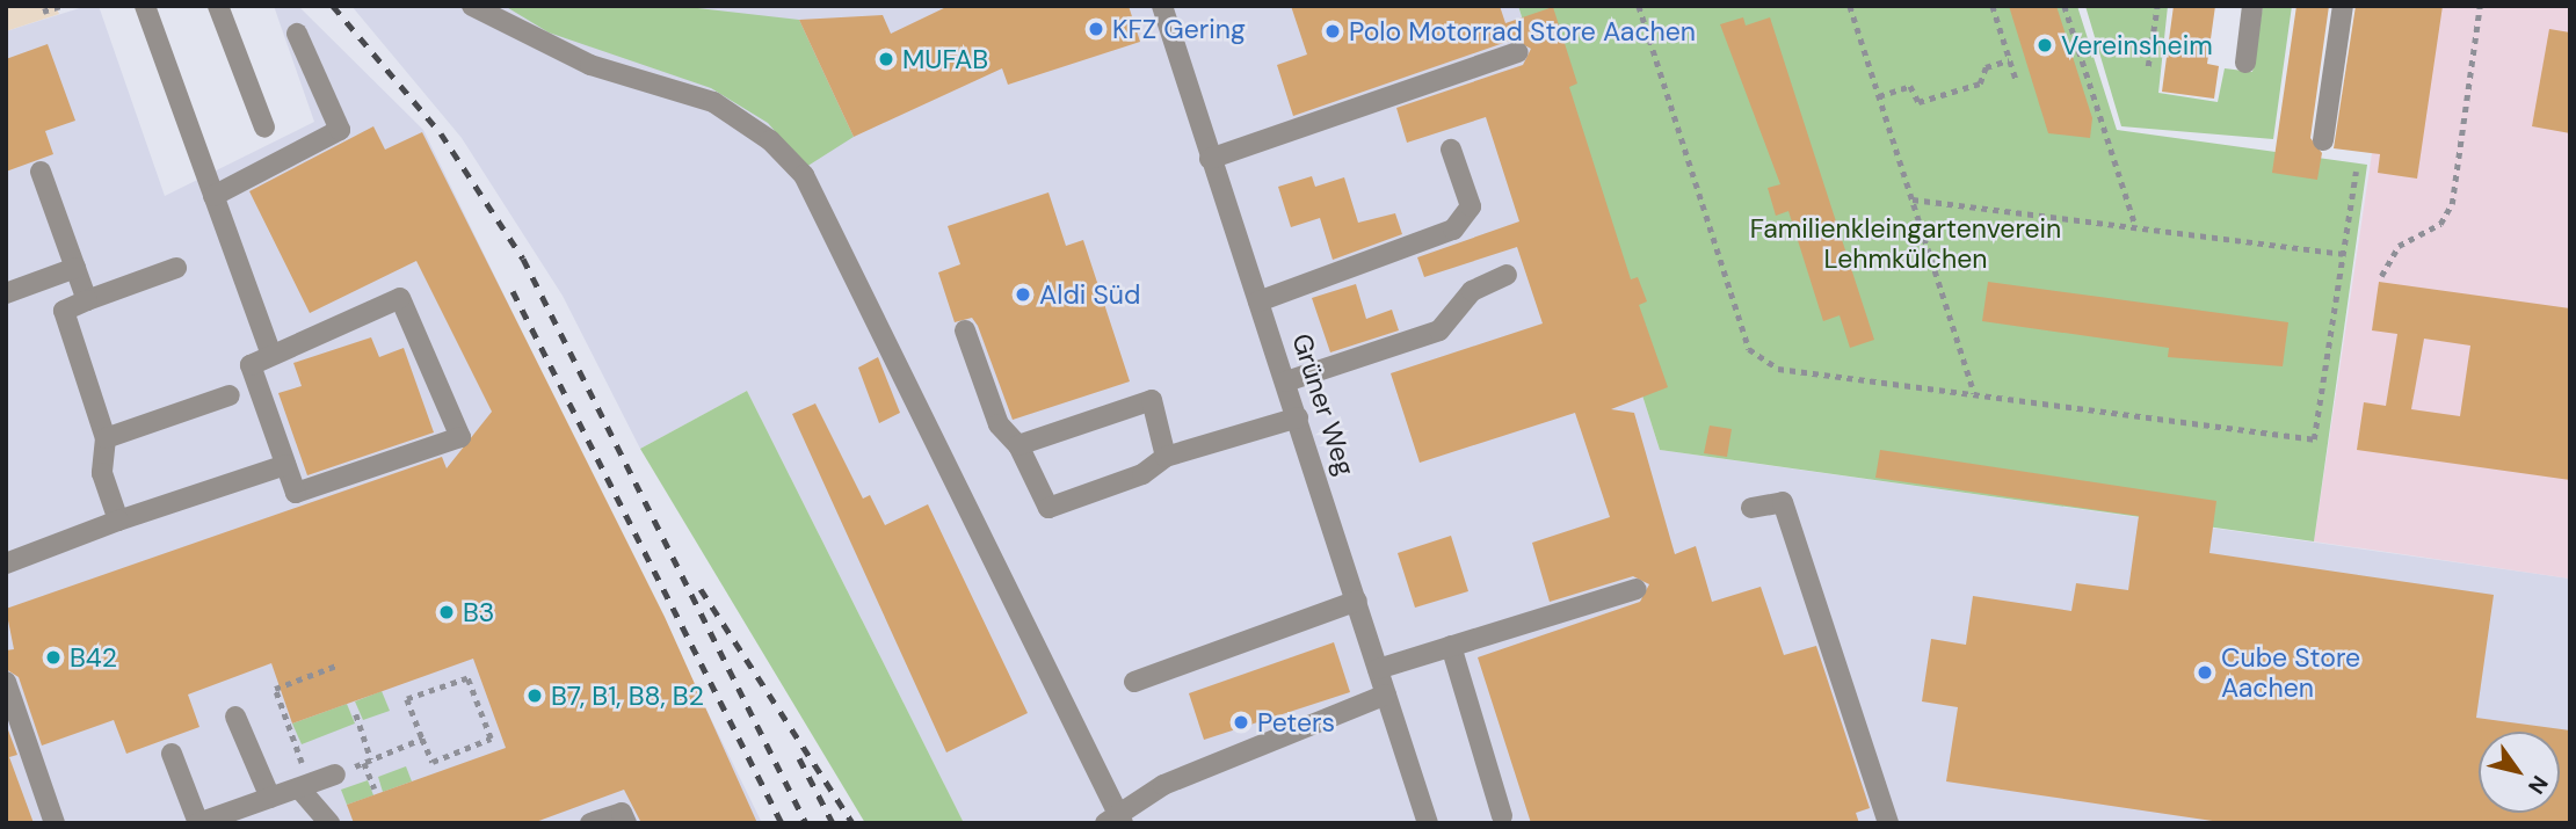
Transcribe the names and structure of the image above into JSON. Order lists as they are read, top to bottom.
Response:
{
  "streets": {
    "street": ["Grüner Weg"]
  },
  "parks": ["Familienkleingartenverein Lehmkülchen"],
  "places": [
    "KFZ Gering",
    "Polo Motorrad Store Aachen",
    "Vereinsheim",
    "MUFAB",
    "Aldi Süd",
    "B3",
    "B42",
    "Cube Store Aachen",
    "B7, B1, B8, B2",
    "Peters"
  ],
  "north": "bottom right"
}
